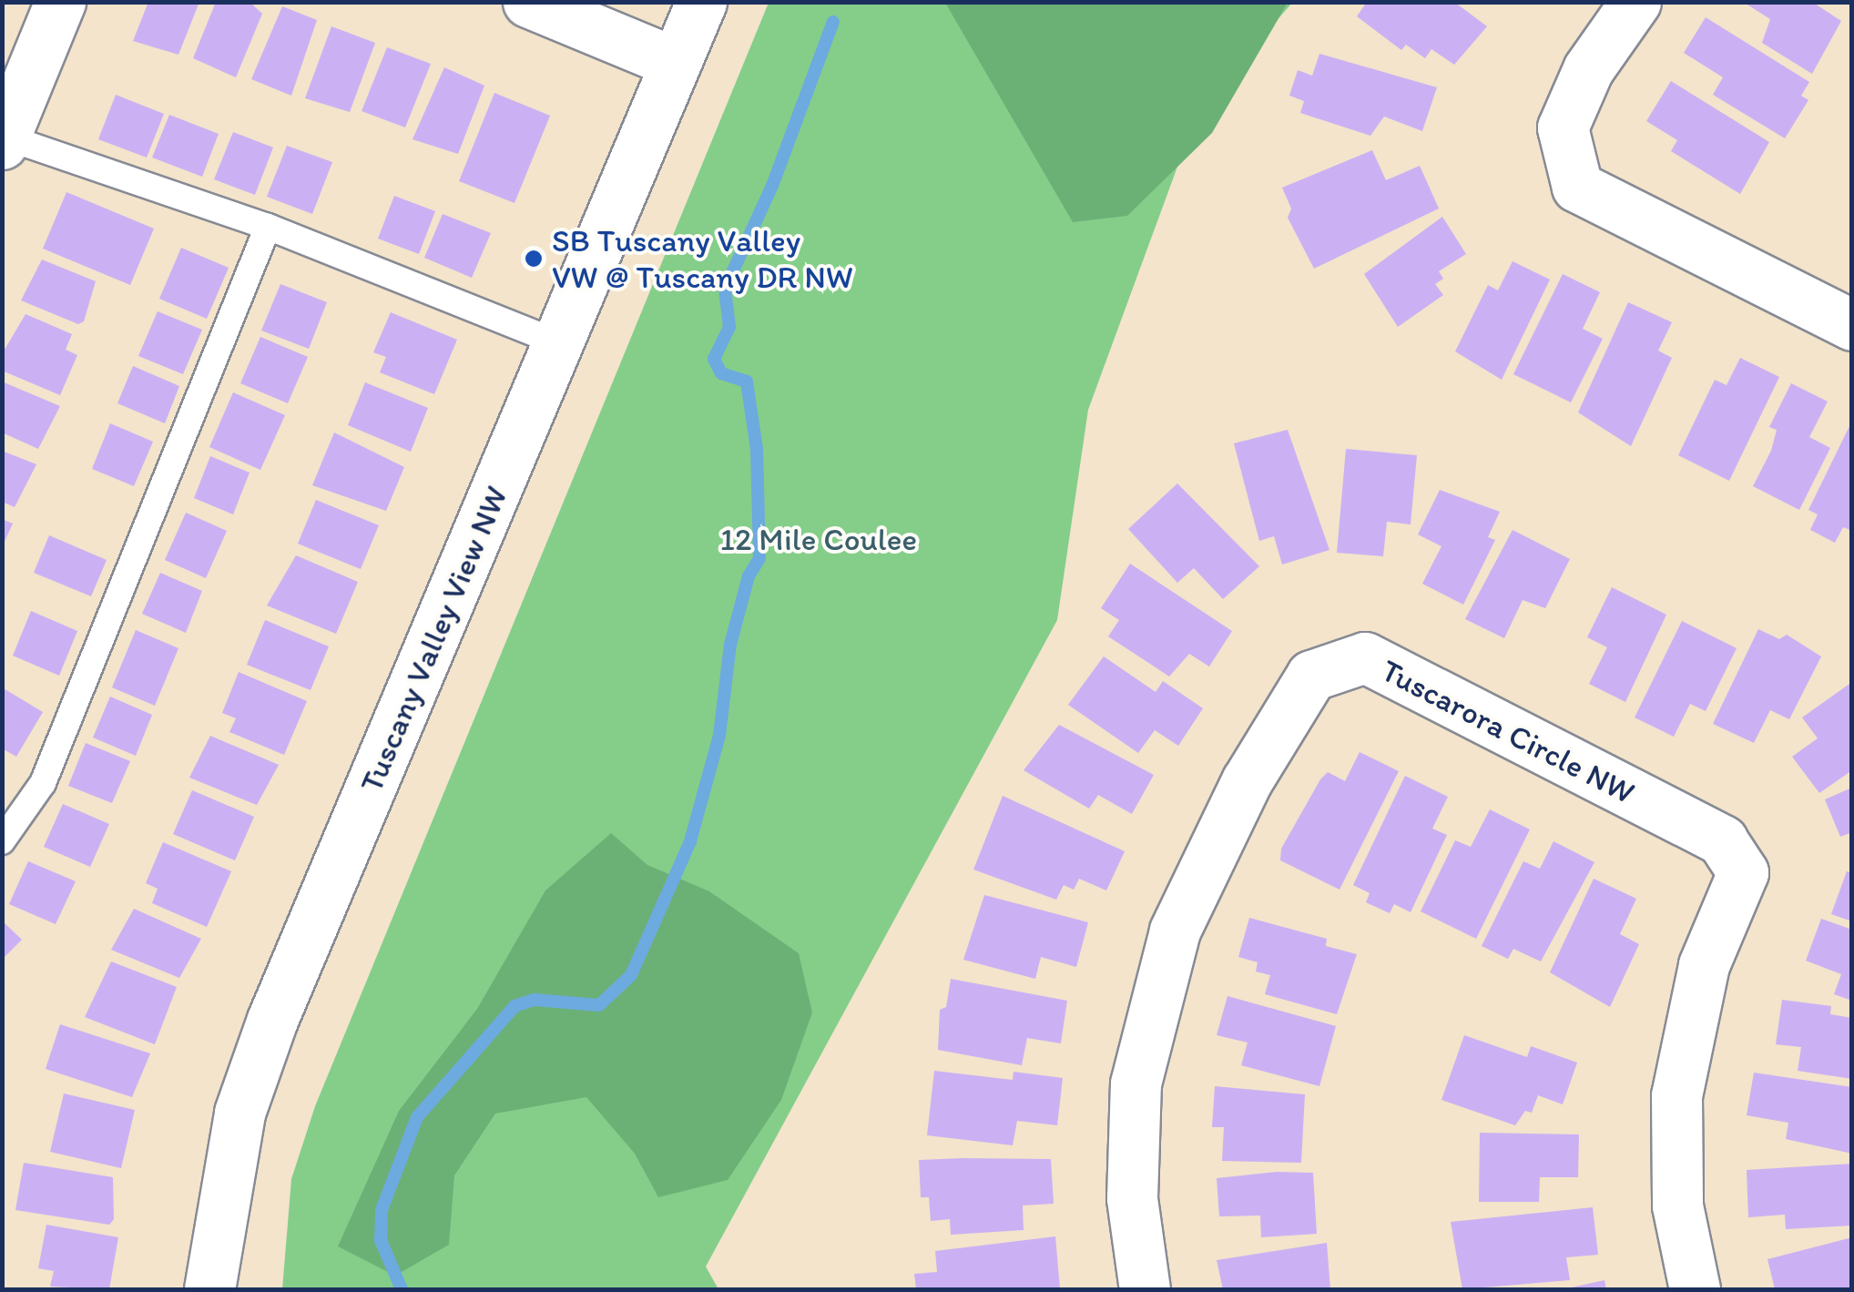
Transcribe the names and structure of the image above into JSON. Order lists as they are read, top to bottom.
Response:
{
  "streets": {
    "street": ["Tuscany Valley View NW", "Tuscarora Circle NW"]
  },
  "parks": ["12 Mile Coulee"],
  "places": ["SB Tuscany Valley VW @ Tuscany DR NW"]
}
